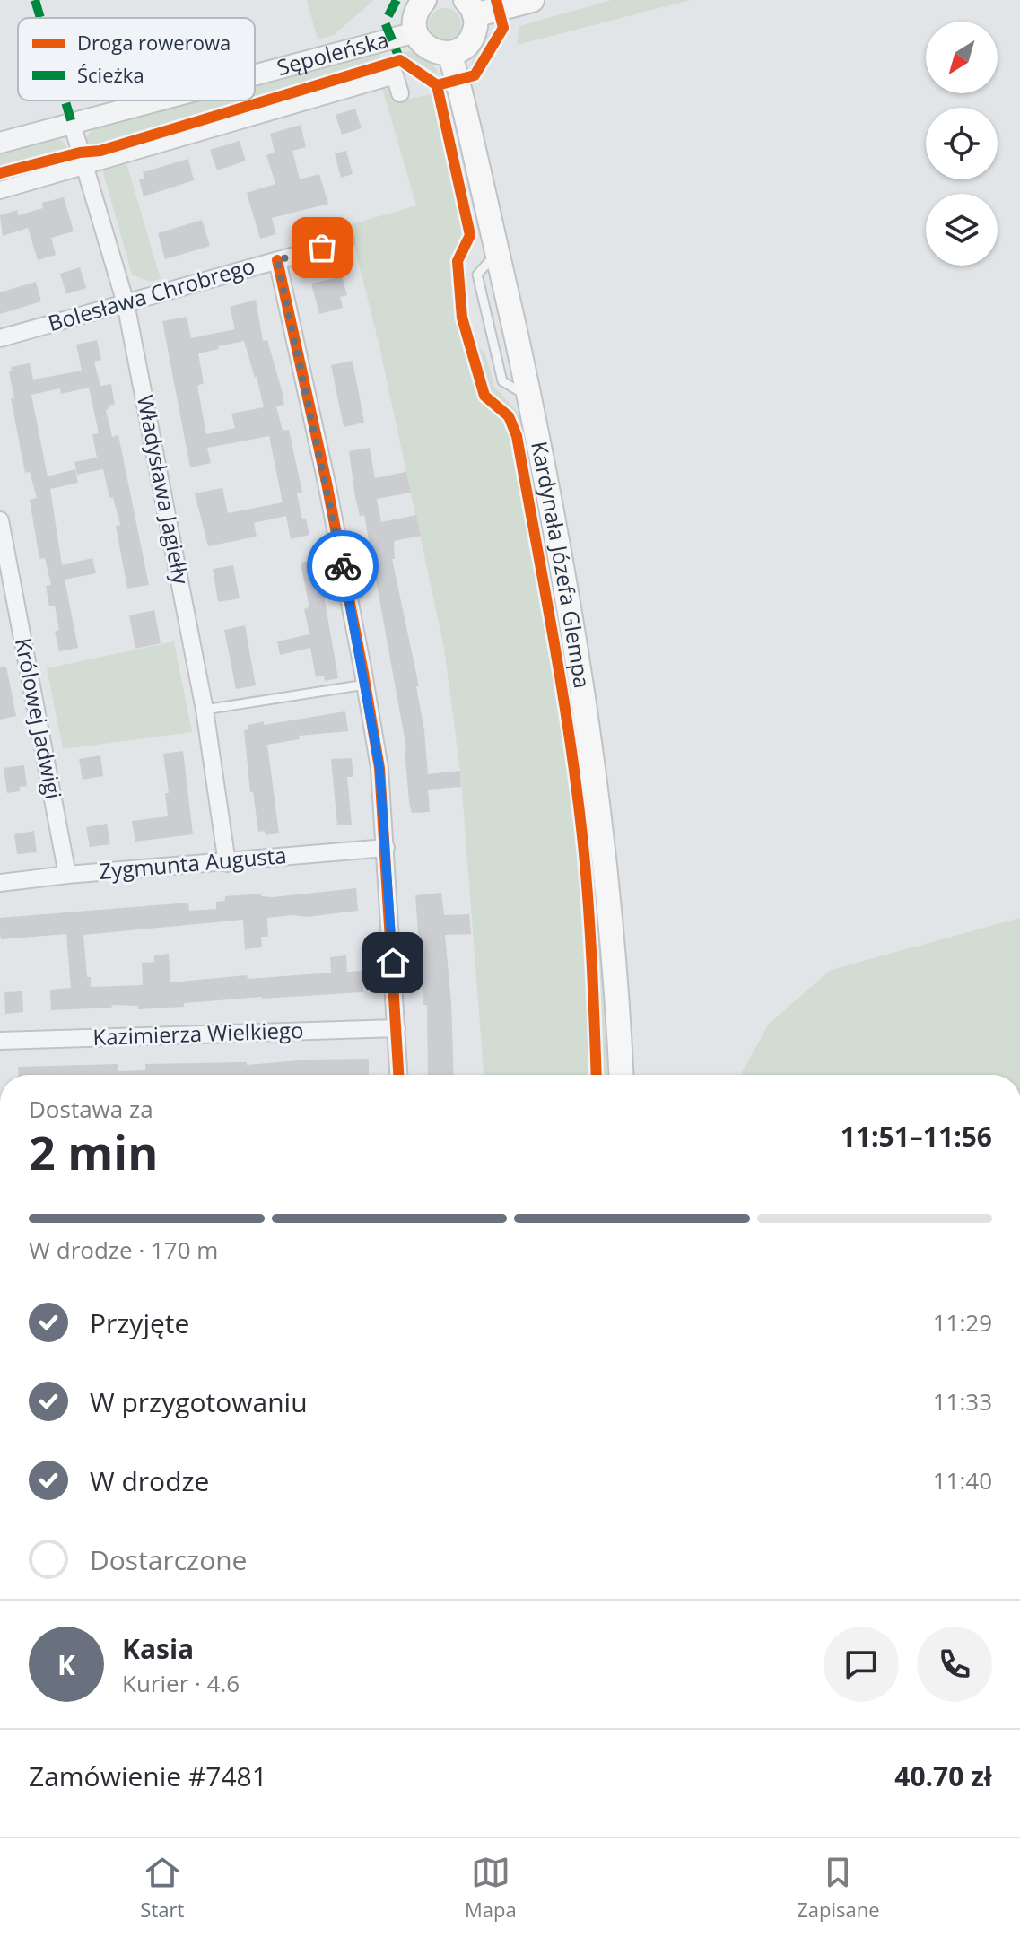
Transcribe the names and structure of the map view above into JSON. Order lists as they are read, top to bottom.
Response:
{
  "streets": {
    "main road": ["Kardynała Józefa Glempa"],
    "street": [
      "Sępoleńska",
      "Bolesława Chrobrego",
      "Władysława Jagiełły",
      "Królowej Jadwigi",
      "Zygmunta Augusta",
      "Kazimierza Wielkiego"
    ]
  },
  "crossings": [
    ["Sępoleńska", "Władysława Jagiełły"],
    ["Bolesława Chrobrego", "Władysława Jagiełły"],
    ["Władysława Jagiełły", "Zygmunta Augusta"],
    ["Królowej Jadwigi", "Zygmunta Augusta"]
  ],
  "legend": ["Droga rowerowa", "Ścieżka"],
  "north": "bottom left",
  "page": {
    "heading": ["2 min", "Dostawa za", "11:51–11:56"],
    "panel": [
      "Kasia",
      "Kurier · 4.6",
      "Zamówienie #7481",
      "40.70 zł"
    ],
    "bar": "W drodze · 170 m",
    "list": [
      ["Przyjęte", "11:29"],
      ["W przygotowaniu", "11:33"],
      ["W drodze", "11:40"],
      "Dostarczone"
    ],
    "round": "K",
    "tabs": ["Start", "Mapa", "Zapisane"]
  }
}
